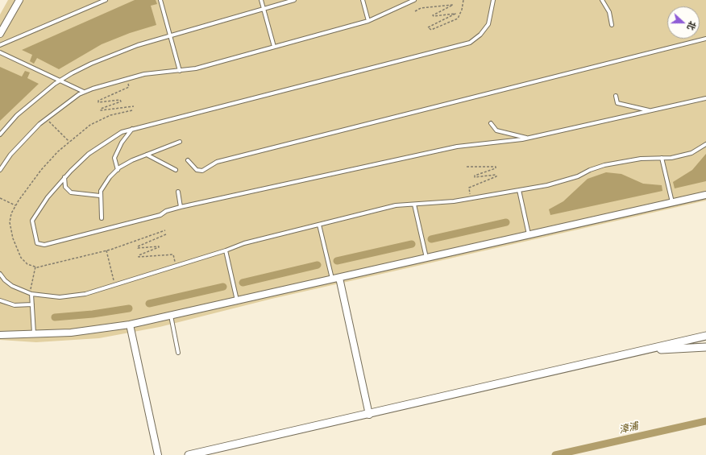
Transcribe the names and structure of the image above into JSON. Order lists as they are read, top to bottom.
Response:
{
  "water": ["漳浦"],
  "north": "right"
}
